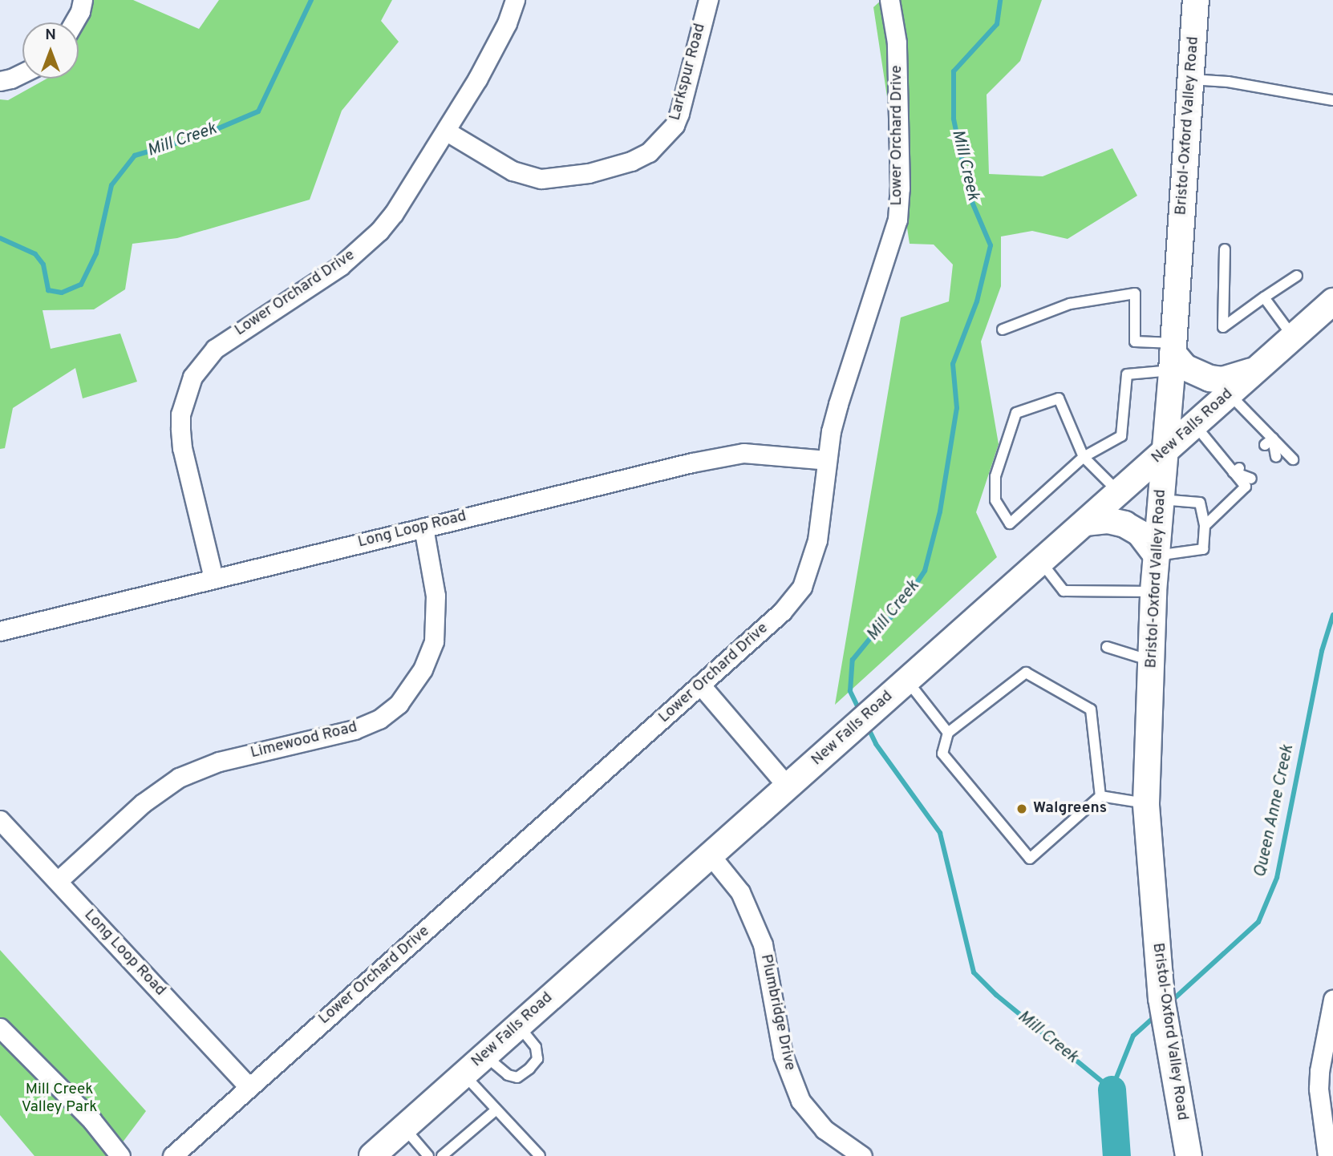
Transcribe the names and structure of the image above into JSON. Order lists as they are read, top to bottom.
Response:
{
  "streets": {
    "main road": ["Bristol-Oxford Valley Road", "New Falls Road"],
    "street": [
      "Larkspur Road",
      "Lower Orchard Drive",
      "Long Loop Road",
      "Limewood Road",
      "Plumbridge Drive"
    ]
  },
  "crossings": [
    ["Larkspur Road", "Lower Orchard Drive"],
    ["Bristol-Oxford Valley Road", "New Falls Road"],
    ["Lower Orchard Drive", "Long Loop Road"],
    ["New Falls Road", "Plumbridge Drive"],
    ["Long Loop Road", "Limewood Road"]
  ],
  "water": ["Mill Creek", "Queen Anne Creek"],
  "parks": ["Mill Creek Valley Park"],
  "places": ["Walgreens"],
  "north": "top"
}
